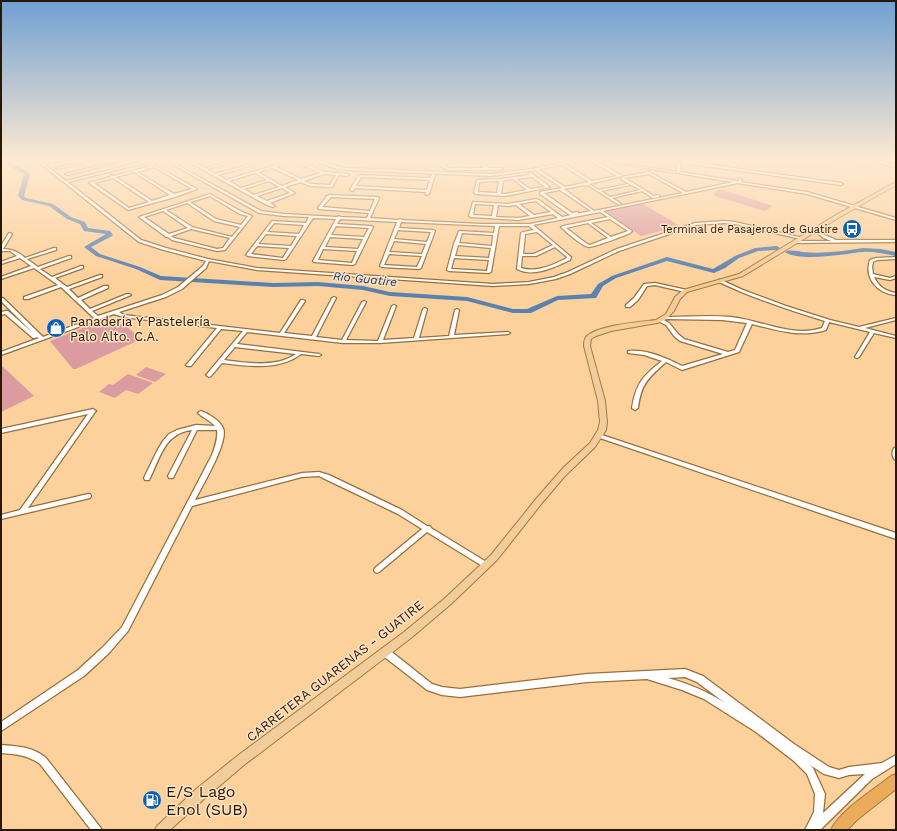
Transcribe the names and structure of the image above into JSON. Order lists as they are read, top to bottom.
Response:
{
  "streets": {
    "main road": ["CARRETERA GUARENAS - GUATIRE"]
  },
  "water": ["Río Guatire"],
  "places": {
    "bus stop": ["Terminal de Pasajeros de Guatire"],
    "shop": ["Panadería Y Pastelería Palo Alto. C.A."],
    "fuel station": ["E/S Lago Enol (SUB)"]
  }
}
